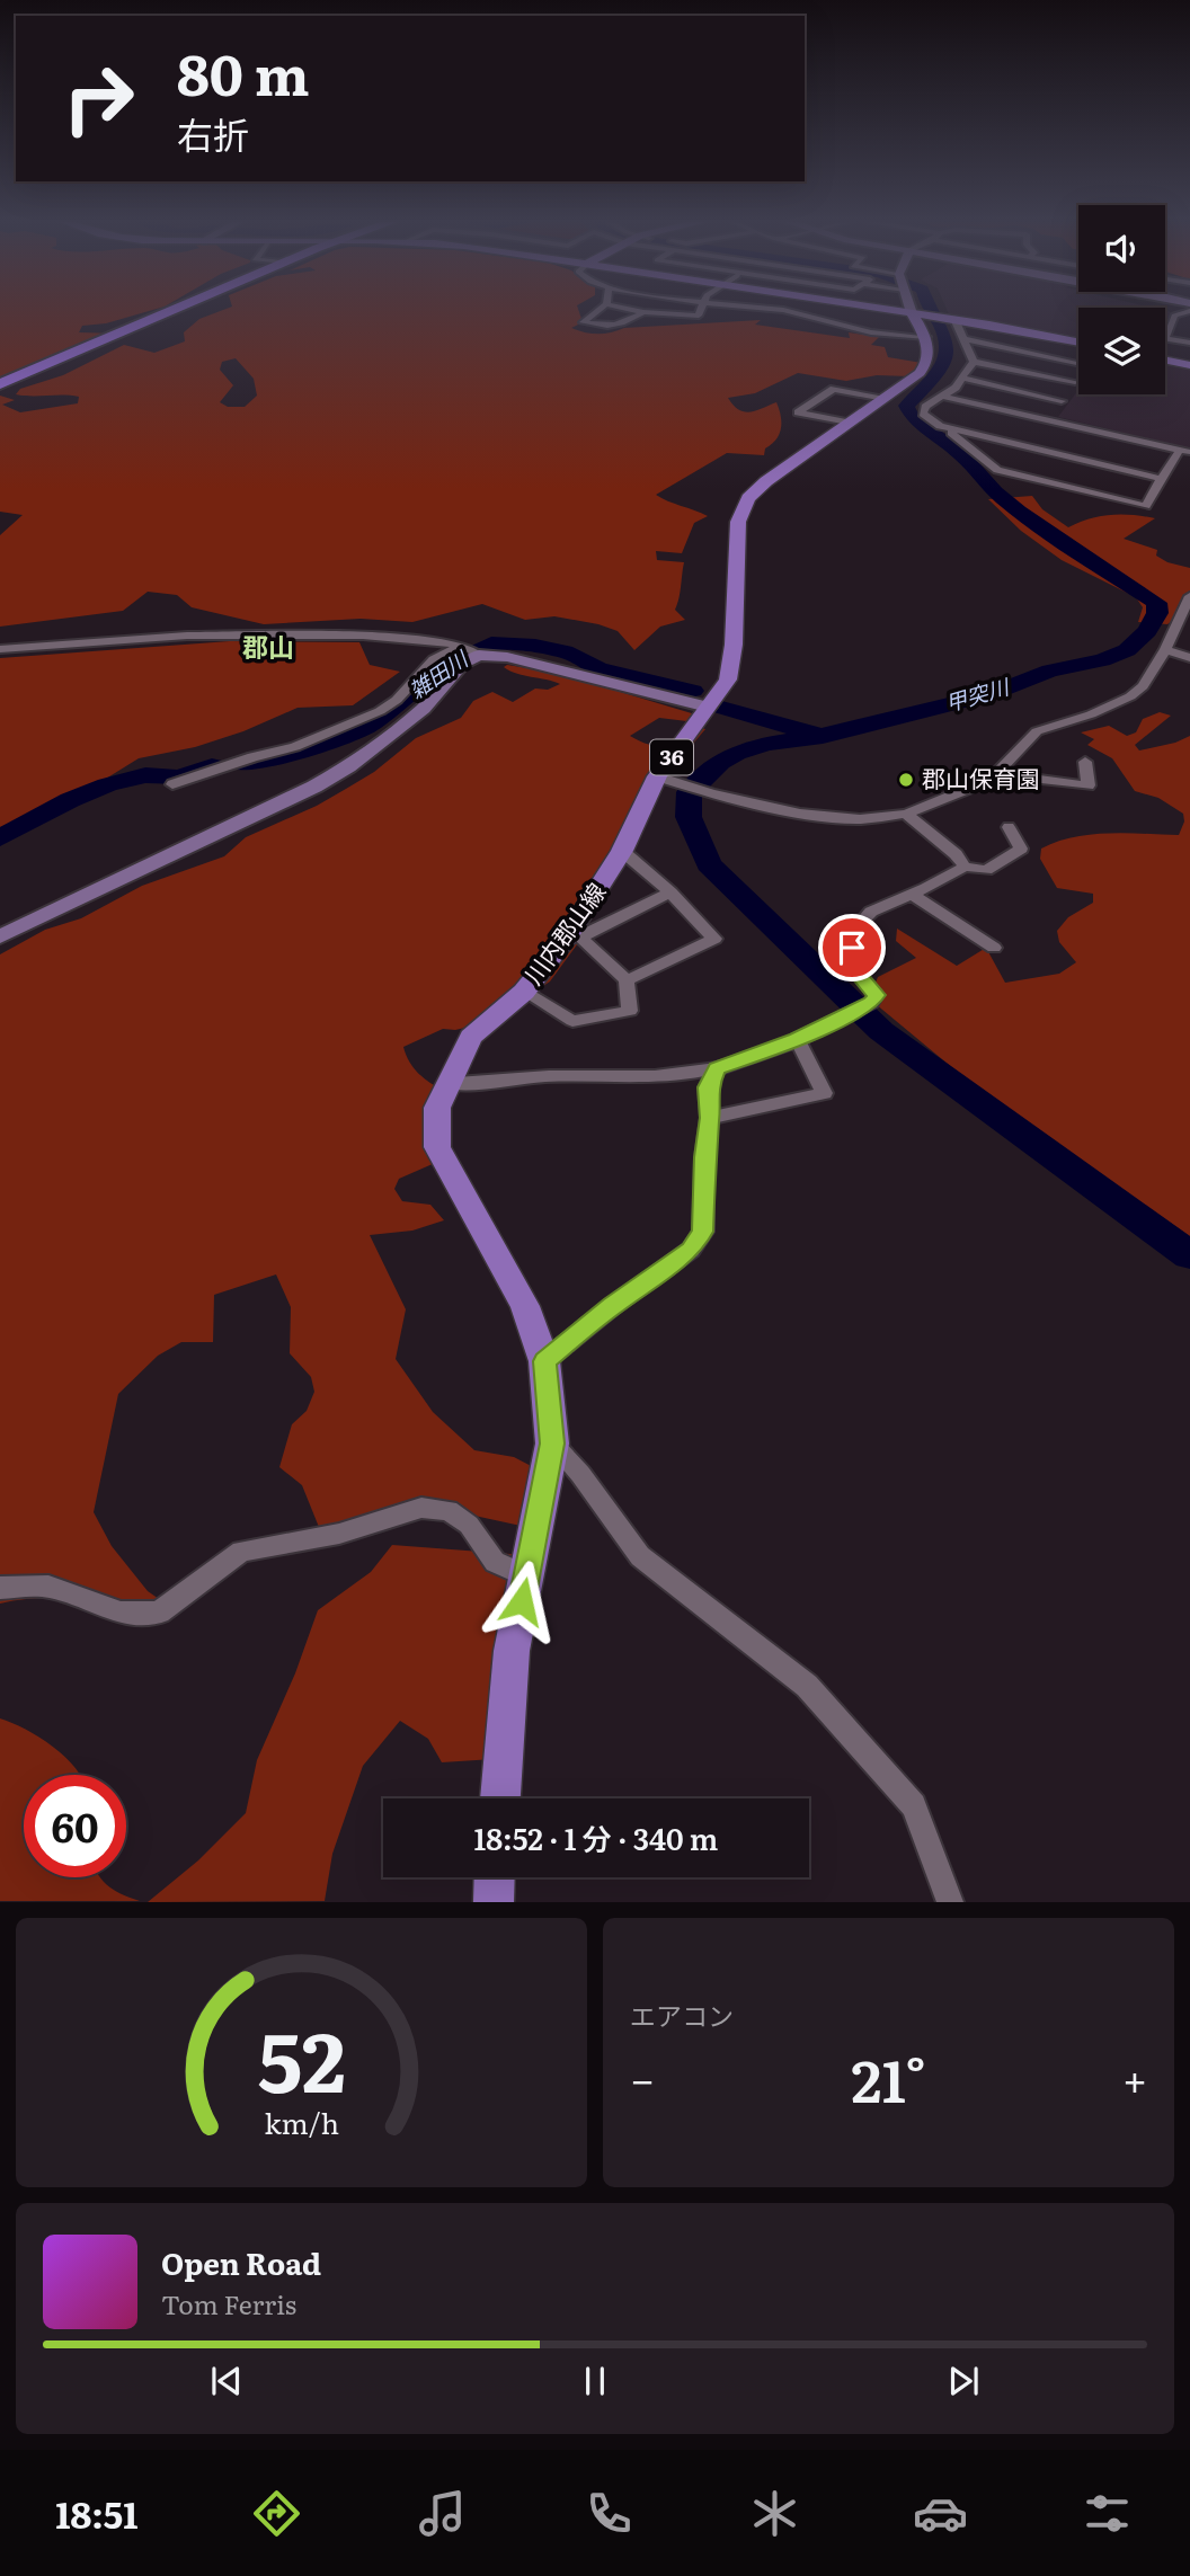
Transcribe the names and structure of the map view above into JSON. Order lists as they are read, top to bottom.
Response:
{
  "streets": {
    "main road": ["36", "川内郡山線"]
  },
  "districts": ["郡山"],
  "water": ["雑田川", "甲突川"],
  "places": ["郡山保育園"],
  "page": {
    "turn": ["80 m", "右折"],
    "limit": "60",
    "trip": "18:52 · 1 分 · 340 m",
    "tile": "エアコン",
    "heat": ["−", "21°", "+"],
    "song": ["Open Road", "Tom Ferris"],
    "tabs": "18:51",
    "gauge": ["52", "km/h"]
  }
}
